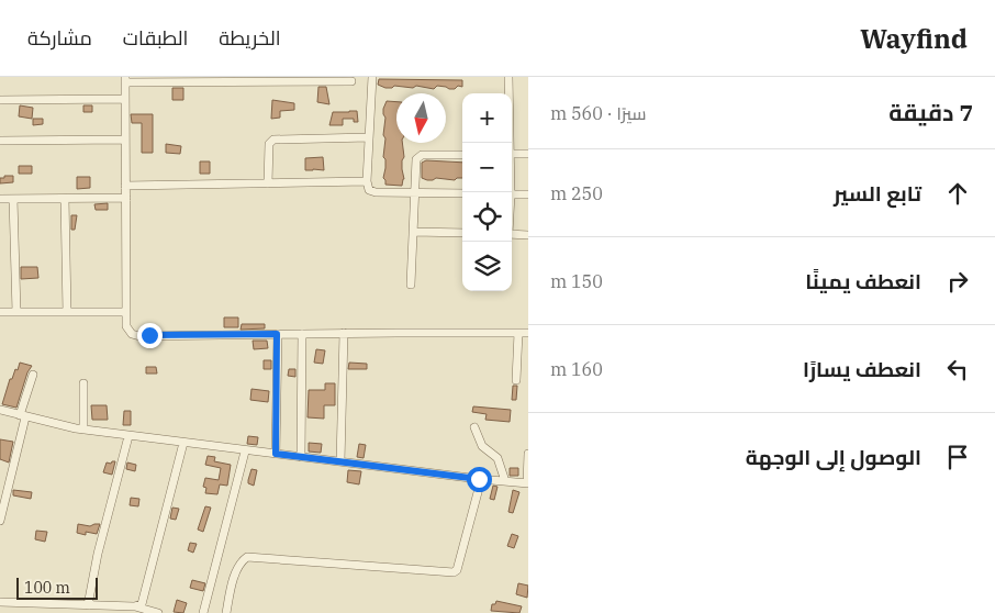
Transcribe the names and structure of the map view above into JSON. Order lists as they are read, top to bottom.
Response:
{
  "scale_bar": "100 m",
  "north": "bottom",
  "page": {
    "header": "Wayfind",
    "nav": ["الخريطة", "الطبقات", "مشاركة"],
    "heading": ["7 دقيقة", "سيرًا · 560 m"],
    "map_buttons": ["+", "−"],
    "list": [
      ["تابع السير", "250 m"],
      ["انعطف يمينًا", "150 m"],
      ["انعطف يسارًا", "160 m"],
      "الوصول إلى الوجهة"
    ],
    "scale": "100 m"
  }
}
